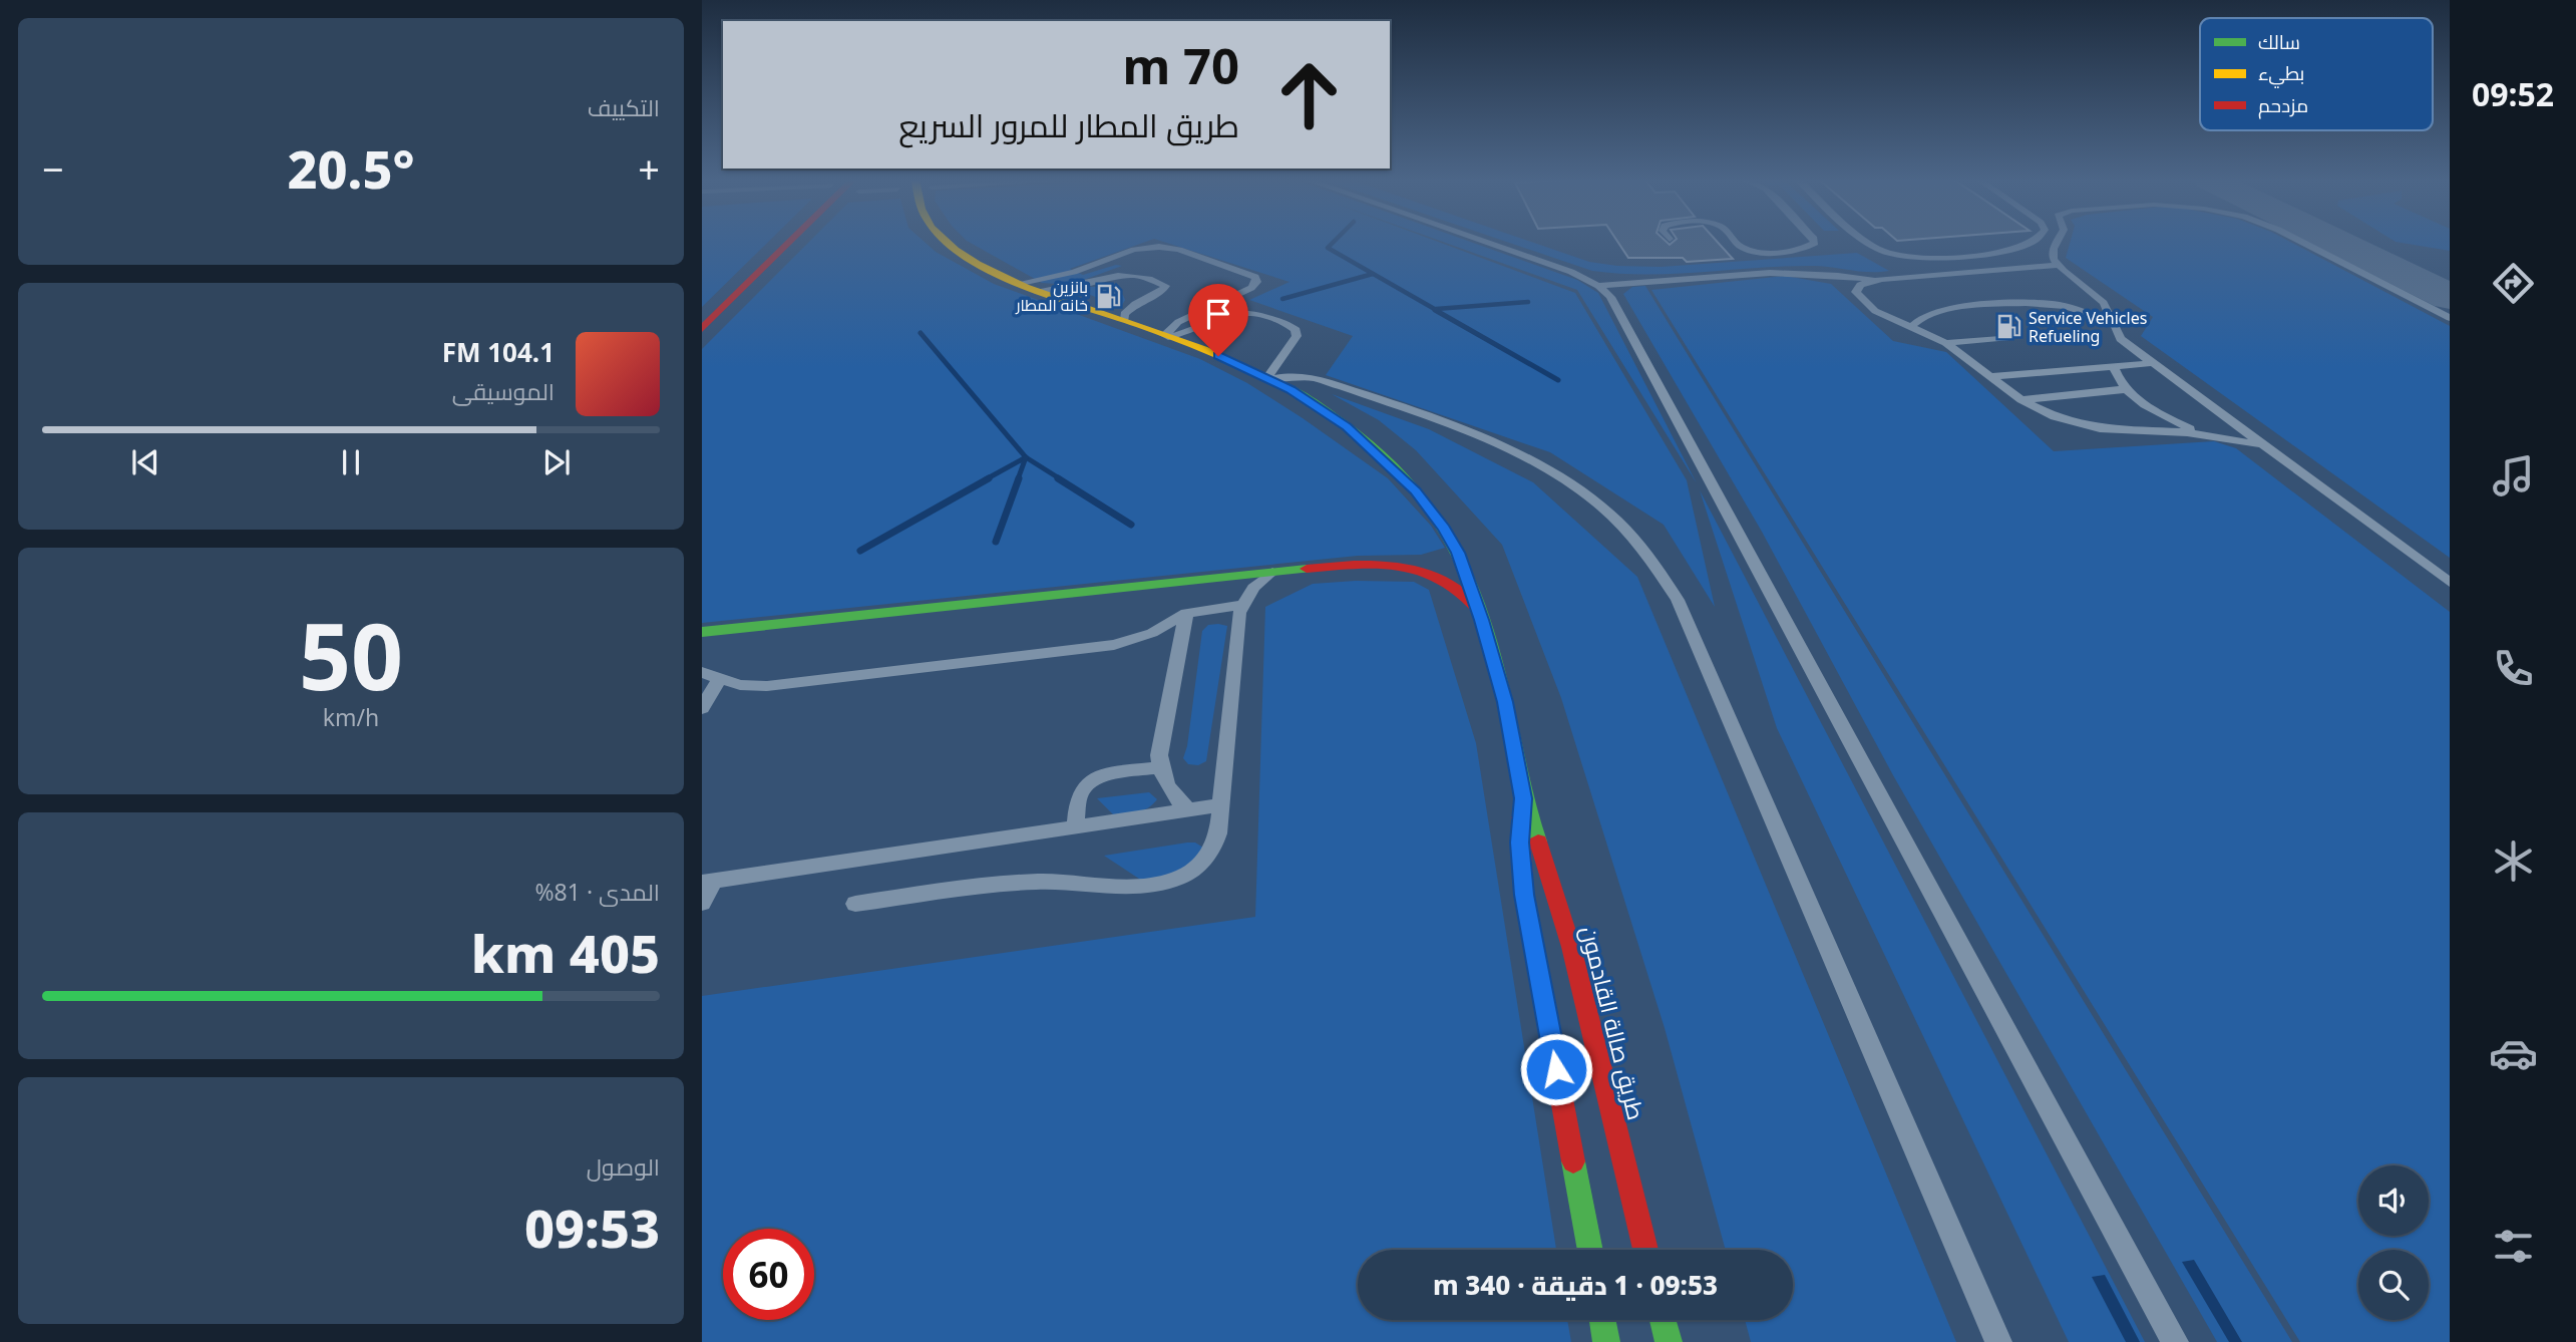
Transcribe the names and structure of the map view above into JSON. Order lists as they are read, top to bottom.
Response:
{
  "streets": {
    "main road": ["طريق صالة القادمون"]
  },
  "places": {
    "fuel station": ["بانزين خانه المطار", "Service Vehicles Refueling"]
  },
  "legend": ["سالك", "بطيء", "مزدحم"],
  "page": {
    "tabs": "09:52",
    "tile": [
      "التكييف",
      ["50", "km/h"],
      ["المدى · 81%", "405 km"],
      ["الوصول", "09:53"]
    ],
    "turn": ["70 m", "طريق المطار للمرور السريع"],
    "heat": ["−", "20.5°", "+"],
    "song": ["104.1 FM", "الموسيقى"],
    "limit": "60",
    "trip": "09:53 · 1 دقيقة · 340 m"
  }
}
